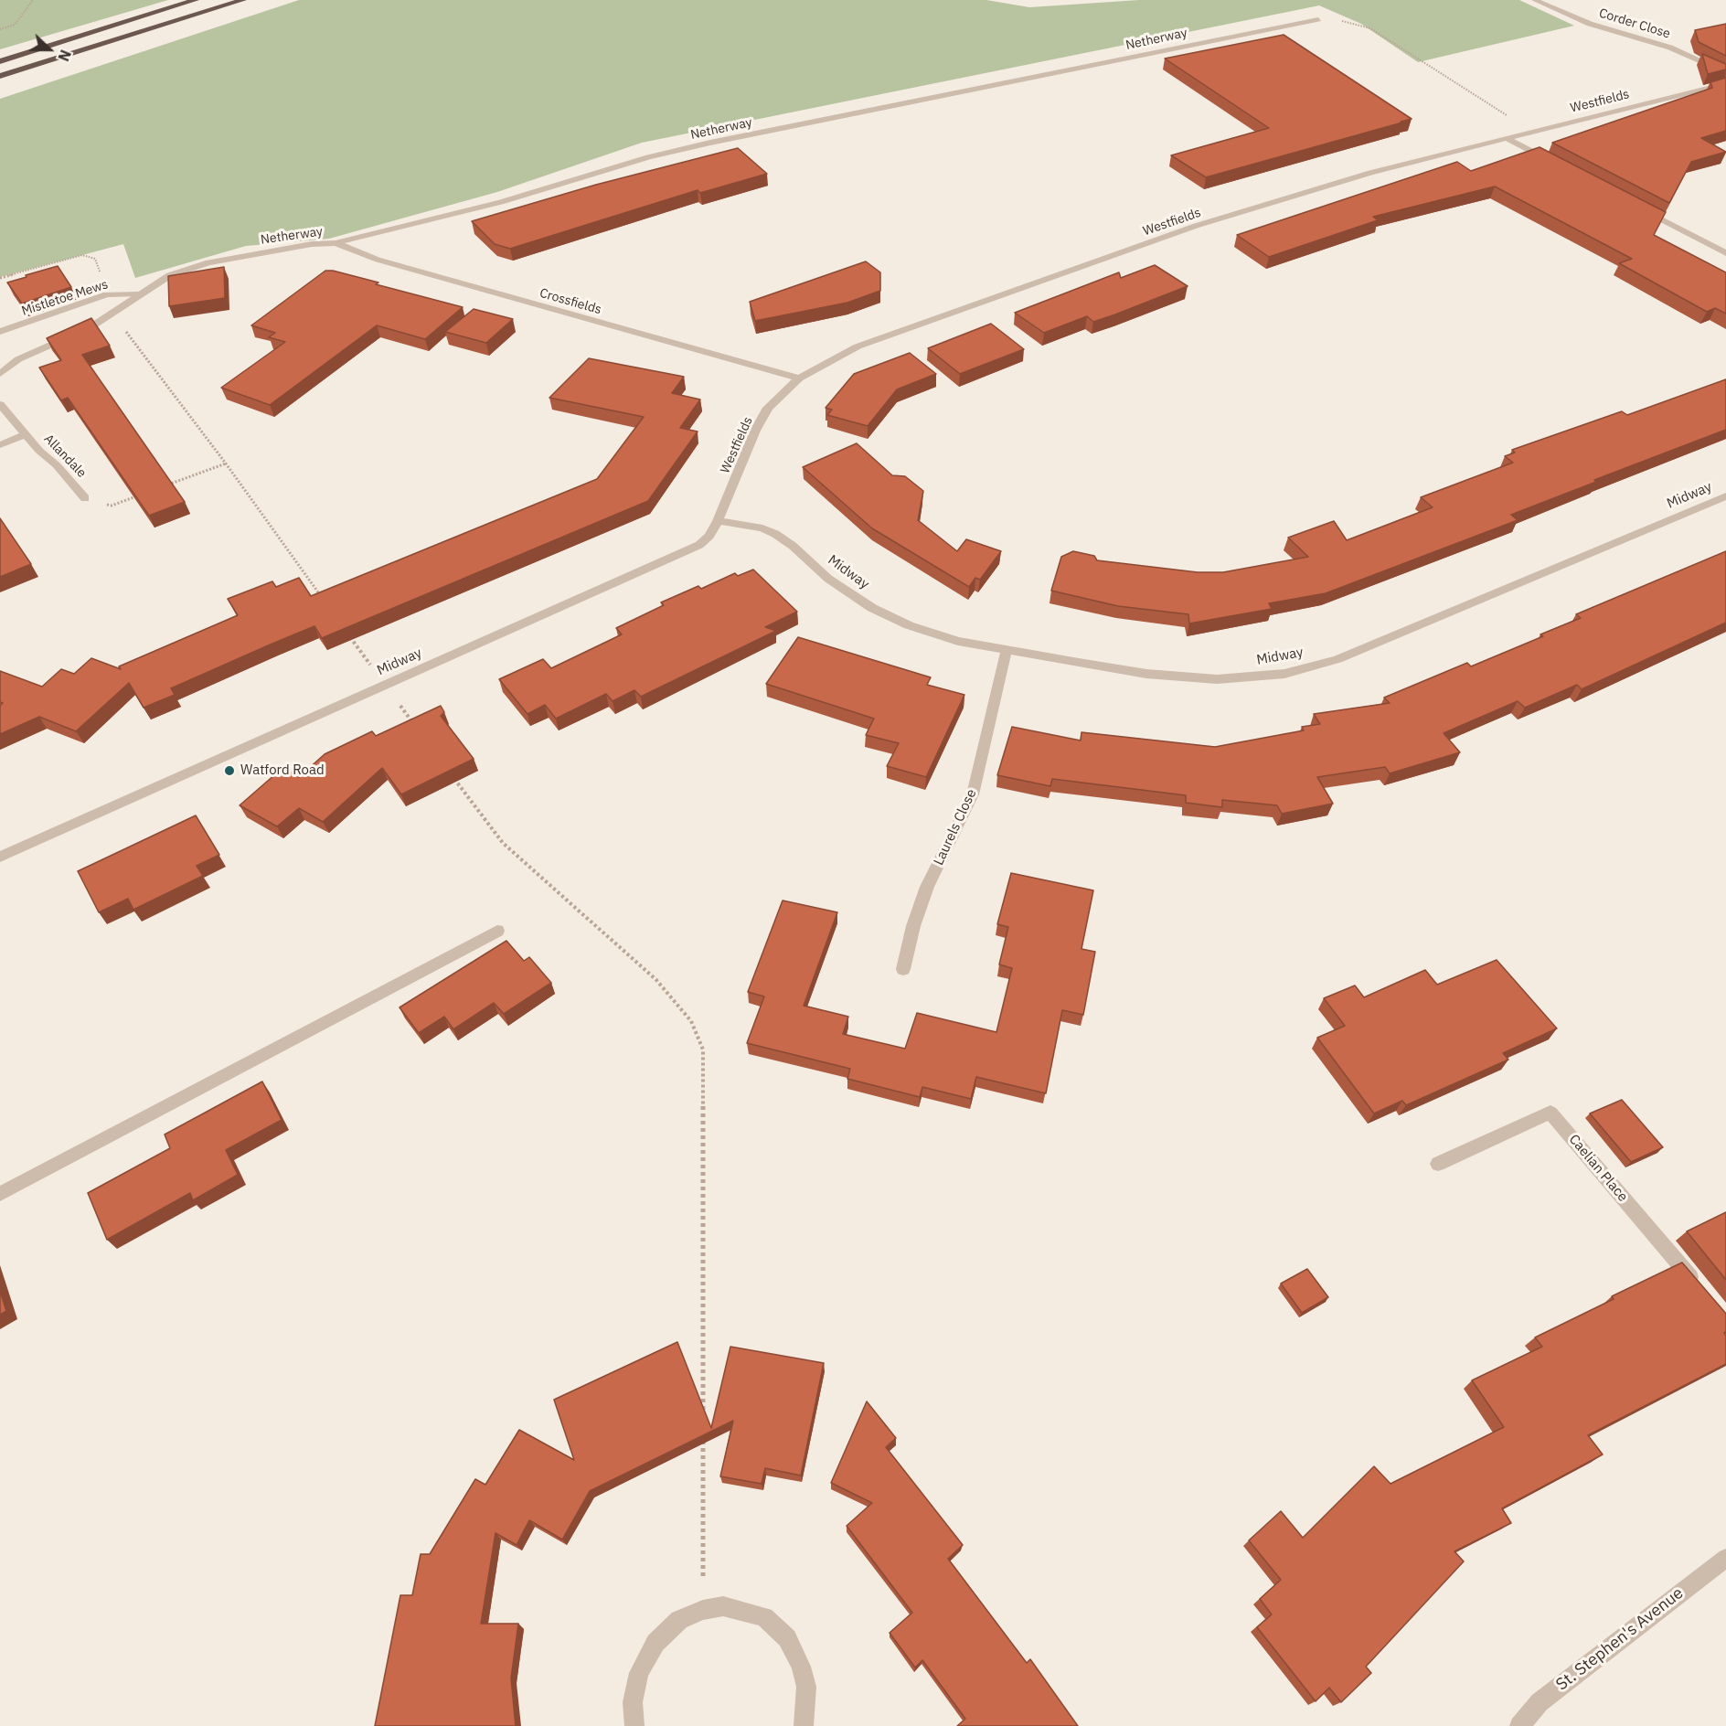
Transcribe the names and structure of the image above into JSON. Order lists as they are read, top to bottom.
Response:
{
  "streets": {
    "street": [
      "Corder Close",
      "Netherway",
      "Westfields",
      "Mistletoe Mews",
      "Crossfields",
      "Allandale",
      "Midway",
      "Laurels Close",
      "Caelian Place",
      "St. Stephen's Avenue"
    ]
  },
  "crossings": [
    ["Netherway", "Mistletoe Mews"],
    ["Netherway", "Crossfields"],
    ["Westfields", "Crossfields"],
    ["Westfields", "Midway"],
    ["Midway", "Laurels Close"]
  ],
  "places": ["Watford Road"],
  "north": "right"
}
